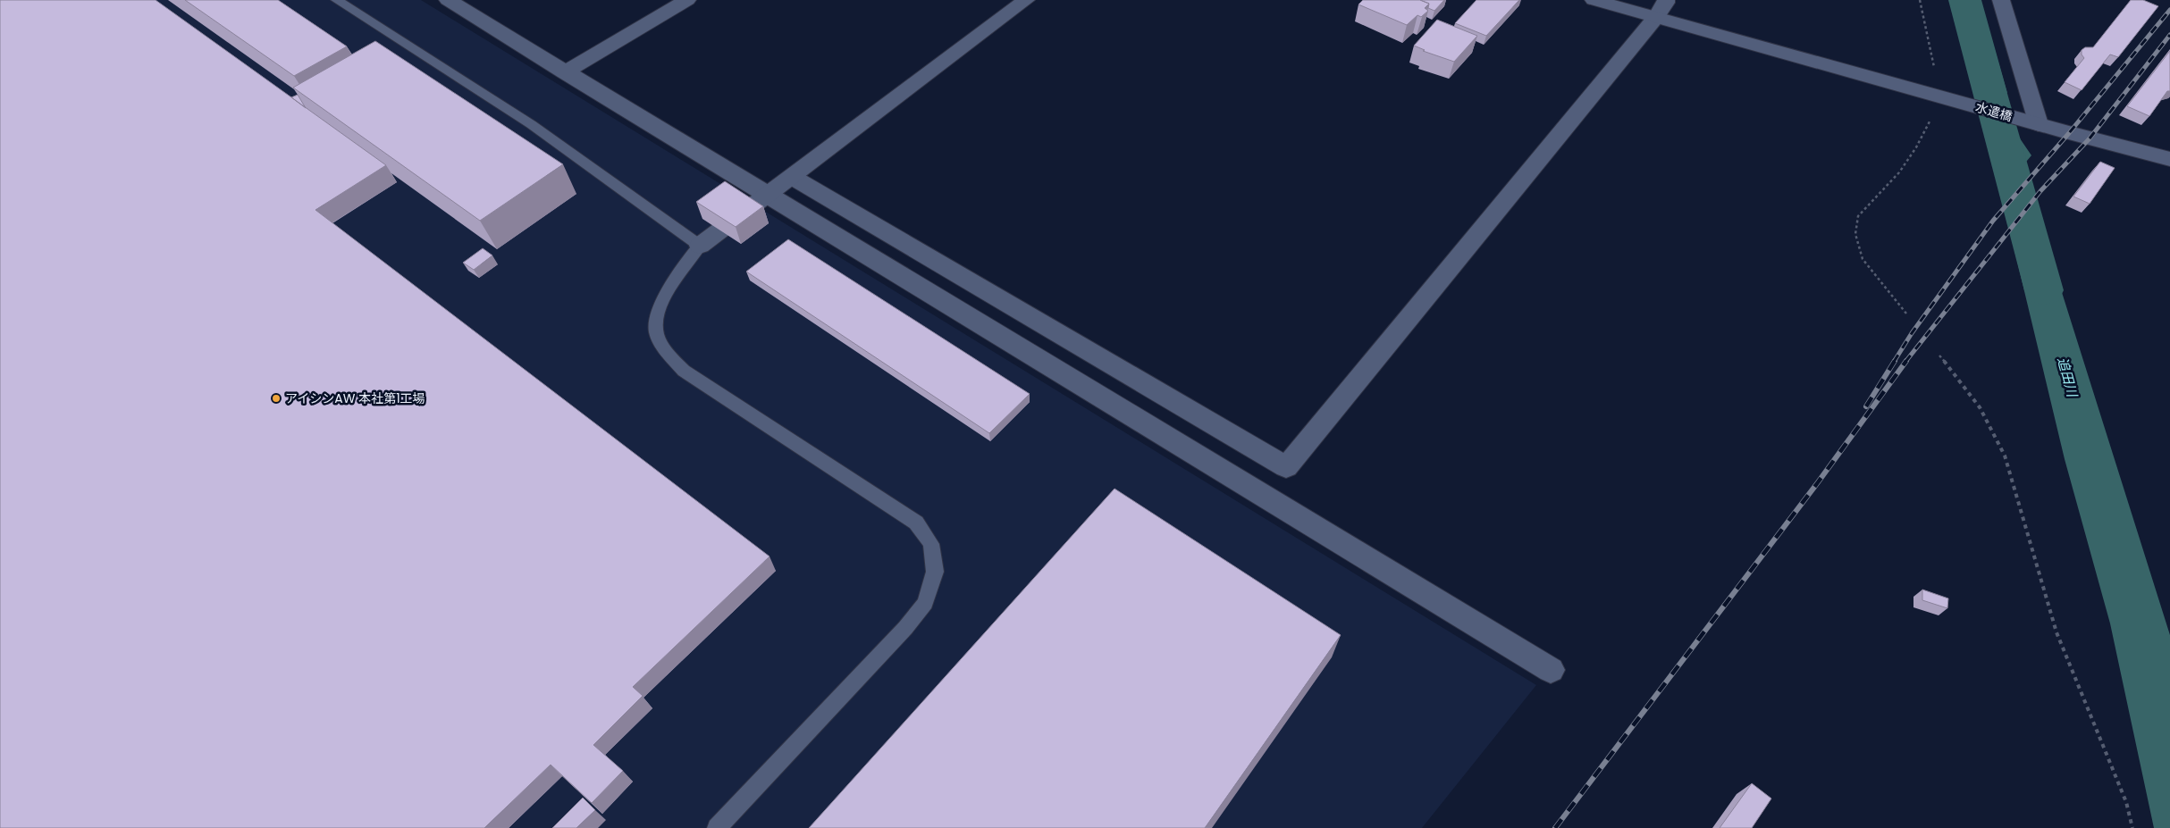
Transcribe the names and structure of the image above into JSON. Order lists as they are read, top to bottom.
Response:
{
  "streets": {
    "street": ["水遣橋"]
  },
  "water": ["追田川"],
  "places": ["アイシンAW 本社第1工場"]
}
